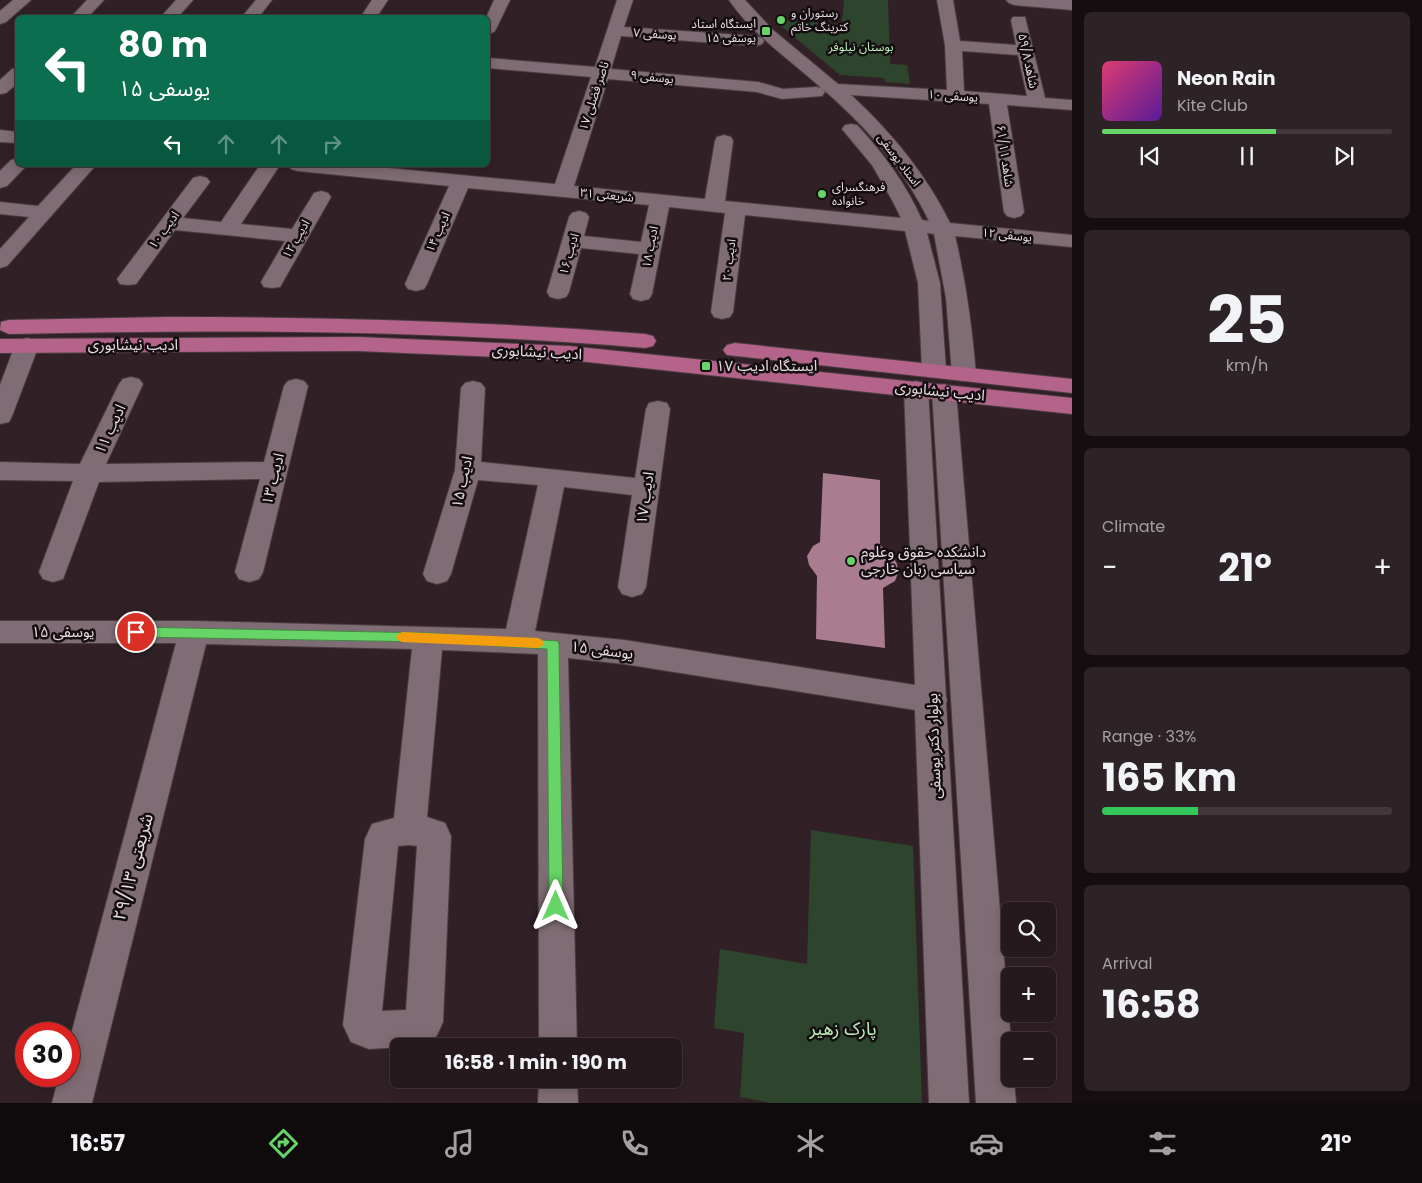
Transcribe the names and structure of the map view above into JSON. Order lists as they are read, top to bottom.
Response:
{
  "streets": {
    "main road": ["ادیب نیشابوری"],
    "street": [
      "یوسفی ۷",
      "شاهد ۵۹/۸",
      "یوسفی ۹",
      "ناصر فضلی ۱۷",
      "یوسفی ۱۰",
      "شاهد ۶۱/۱۱",
      "استاد یوسفی",
      "شریعتی ۳۱",
      "ادیب ۱۰",
      "ادیب ۱۴",
      "یوسفی ۱۲",
      "ادیب ۱۲",
      "ادیب ۱۸",
      "ادیب ۱۶",
      "ادیب ۲۰",
      "ادیب ۱۱",
      "ادیب ۱۳",
      "ادیب ۱۵",
      "ادیب ۱۷",
      "یوسفی ۱۵",
      "بولوار دکتر یوسفی",
      "شریعتی ۲۹/۱۳"
    ]
  },
  "crossings": [
    ["یوسفی ۷", "ناصر فضلی ۱۷"],
    ["یوسفی ۷", "استاد یوسفی"],
    ["شاهد ۵۹/۸", "یوسفی ۱۰"],
    ["یوسفی ۹", "ناصر فضلی ۱۷"],
    ["یوسفی ۹", "یوسفی ۱۰"],
    ["یوسفی ۹", "استاد یوسفی"],
    ["ناصر فضلی ۱۷", "شریعتی ۳۱"],
    ["یوسفی ۱۰", "شاهد ۶۱/۱۱"],
    ["یوسفی ۱۰", "استاد یوسفی"],
    ["استاد یوسفی", "شریعتی ۳۱"],
    ["استاد یوسفی", "یوسفی ۱۲"],
    ["استاد یوسفی", "ادیب نیشابوری"],
    ["استاد یوسفی", "بولوار دکتر یوسفی"],
    ["شریعتی ۳۱", "ادیب ۱۴"],
    ["شریعتی ۳۱", "یوسفی ۱۲"],
    ["شریعتی ۳۱", "ادیب ۱۸"],
    ["شریعتی ۳۱", "ادیب ۲۰"],
    ["ادیب نیشابوری", "بولوار دکتر یوسفی"],
    ["یوسفی ۱۵", "بولوار دکتر یوسفی"],
    ["یوسفی ۱۵", "شریعتی ۲۹/۱۳"]
  ],
  "parks": ["بوستان نیلوفر", "پارک زهیر"],
  "places": {
    "other": ["رستوران و کترینگ خاتم", "فرهنگسرای خانواده", "دانشکده حقوق وعلوم سیاسی زبان خارجی"],
    "transit": ["ایستگاه استاد یوسفی ۱۵", "ایستگاه ادیب ۱۷"]
  },
  "page": {
    "turn": ["80 m", "یوسفی ۱۵"],
    "song": ["Neon Rain", "Kite Club"],
    "tile": [
      ["25", "km/h"],
      "Climate",
      ["Range · 33%", "165 km"],
      ["Arrival", "16:58"]
    ],
    "heat": ["−", "21°", "+"],
    "map_buttons": ["+", "−"],
    "limit": "30",
    "trip": "16:58 · 1 min · 190 m",
    "tabs": ["16:57", "21°"]
  }
}
